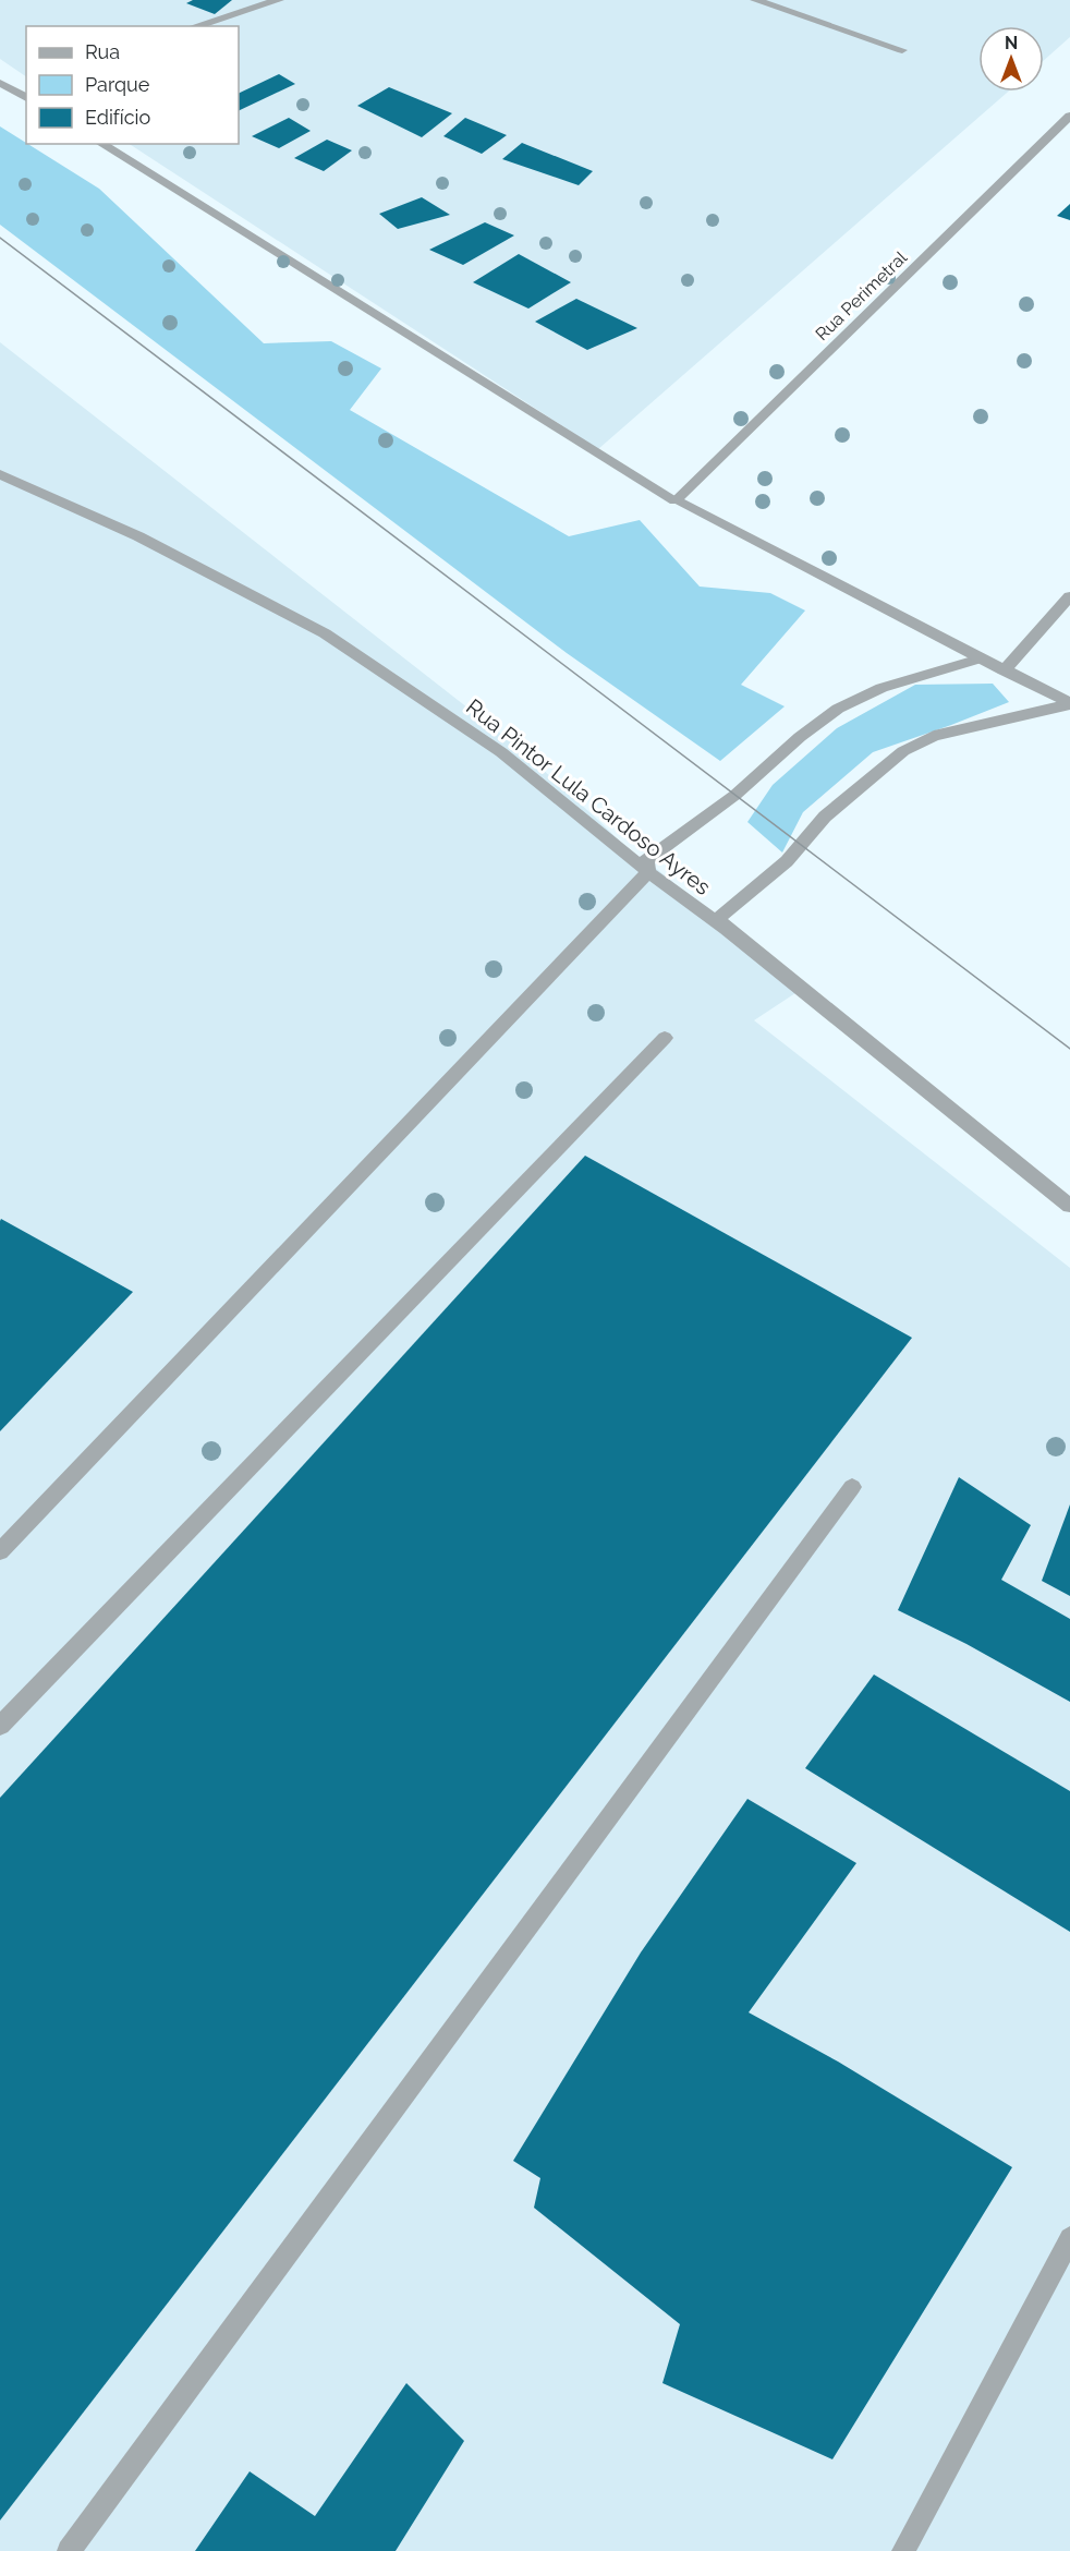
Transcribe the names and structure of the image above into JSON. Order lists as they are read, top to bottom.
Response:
{
  "streets": {
    "street": ["Rua Perimetral", "Rua Pintor Lula Cardoso Ayres"]
  },
  "legend": ["Rua", "Parque", "Edifício"],
  "north": "top"
}
